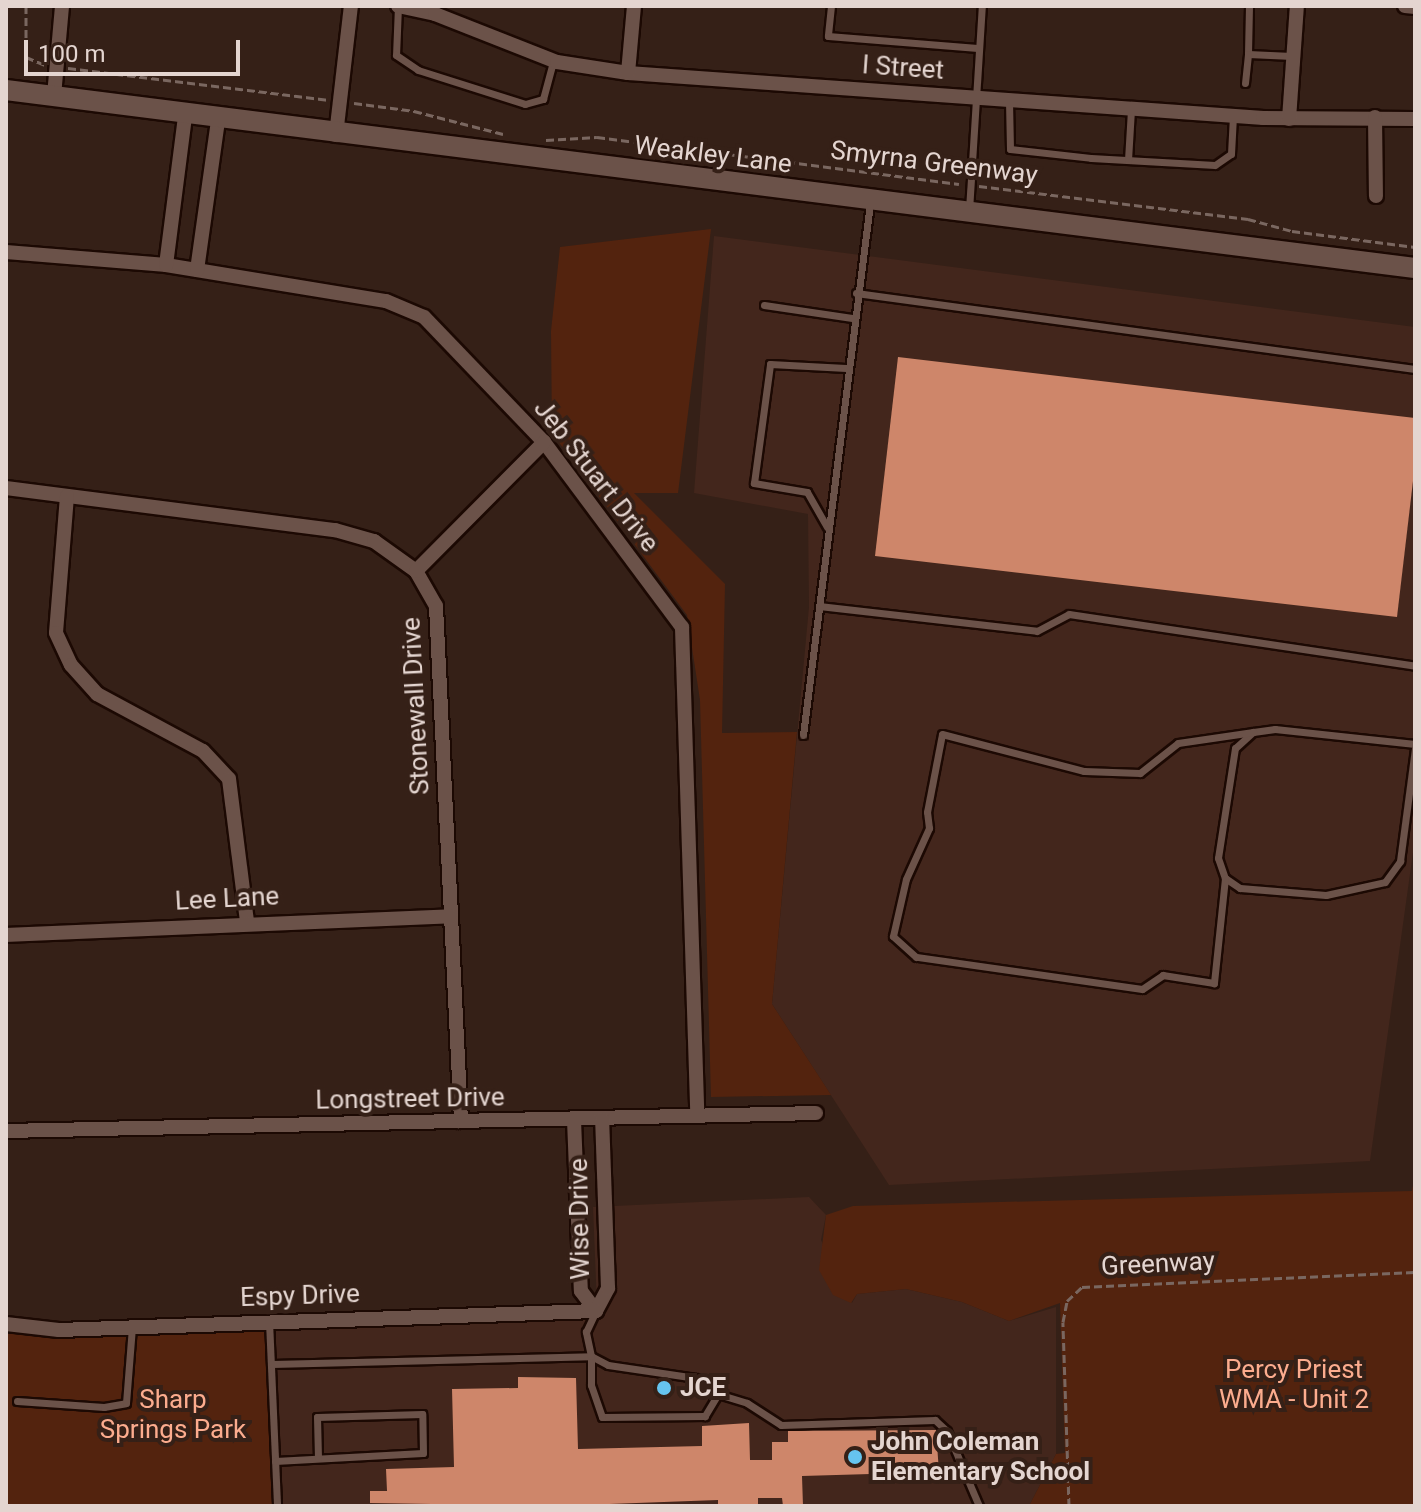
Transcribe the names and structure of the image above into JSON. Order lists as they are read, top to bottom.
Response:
{
  "streets": {
    "main road": ["Weakley Lane"],
    "street": [
      "I Street",
      "Jeb Stuart Drive",
      "Stonewall Drive",
      "Lee Lane",
      "Longstreet Drive",
      "Wise Drive",
      "Espy Drive"
    ],
    "path": ["Smyrna Greenway", "Greenway"]
  },
  "crossings": [
    ["Jeb Stuart Drive", "Longstreet Drive"],
    ["Stonewall Drive", "Lee Lane"],
    ["Stonewall Drive", "Longstreet Drive"],
    ["Longstreet Drive", "Wise Drive"],
    ["Wise Drive", "Espy Drive"]
  ],
  "parks": ["Percy Priest WMA - Unit 2", "Sharp Springs Park"],
  "places": ["JCE", "John Coleman Elementary School"],
  "scale_bar": "100 m"
}
